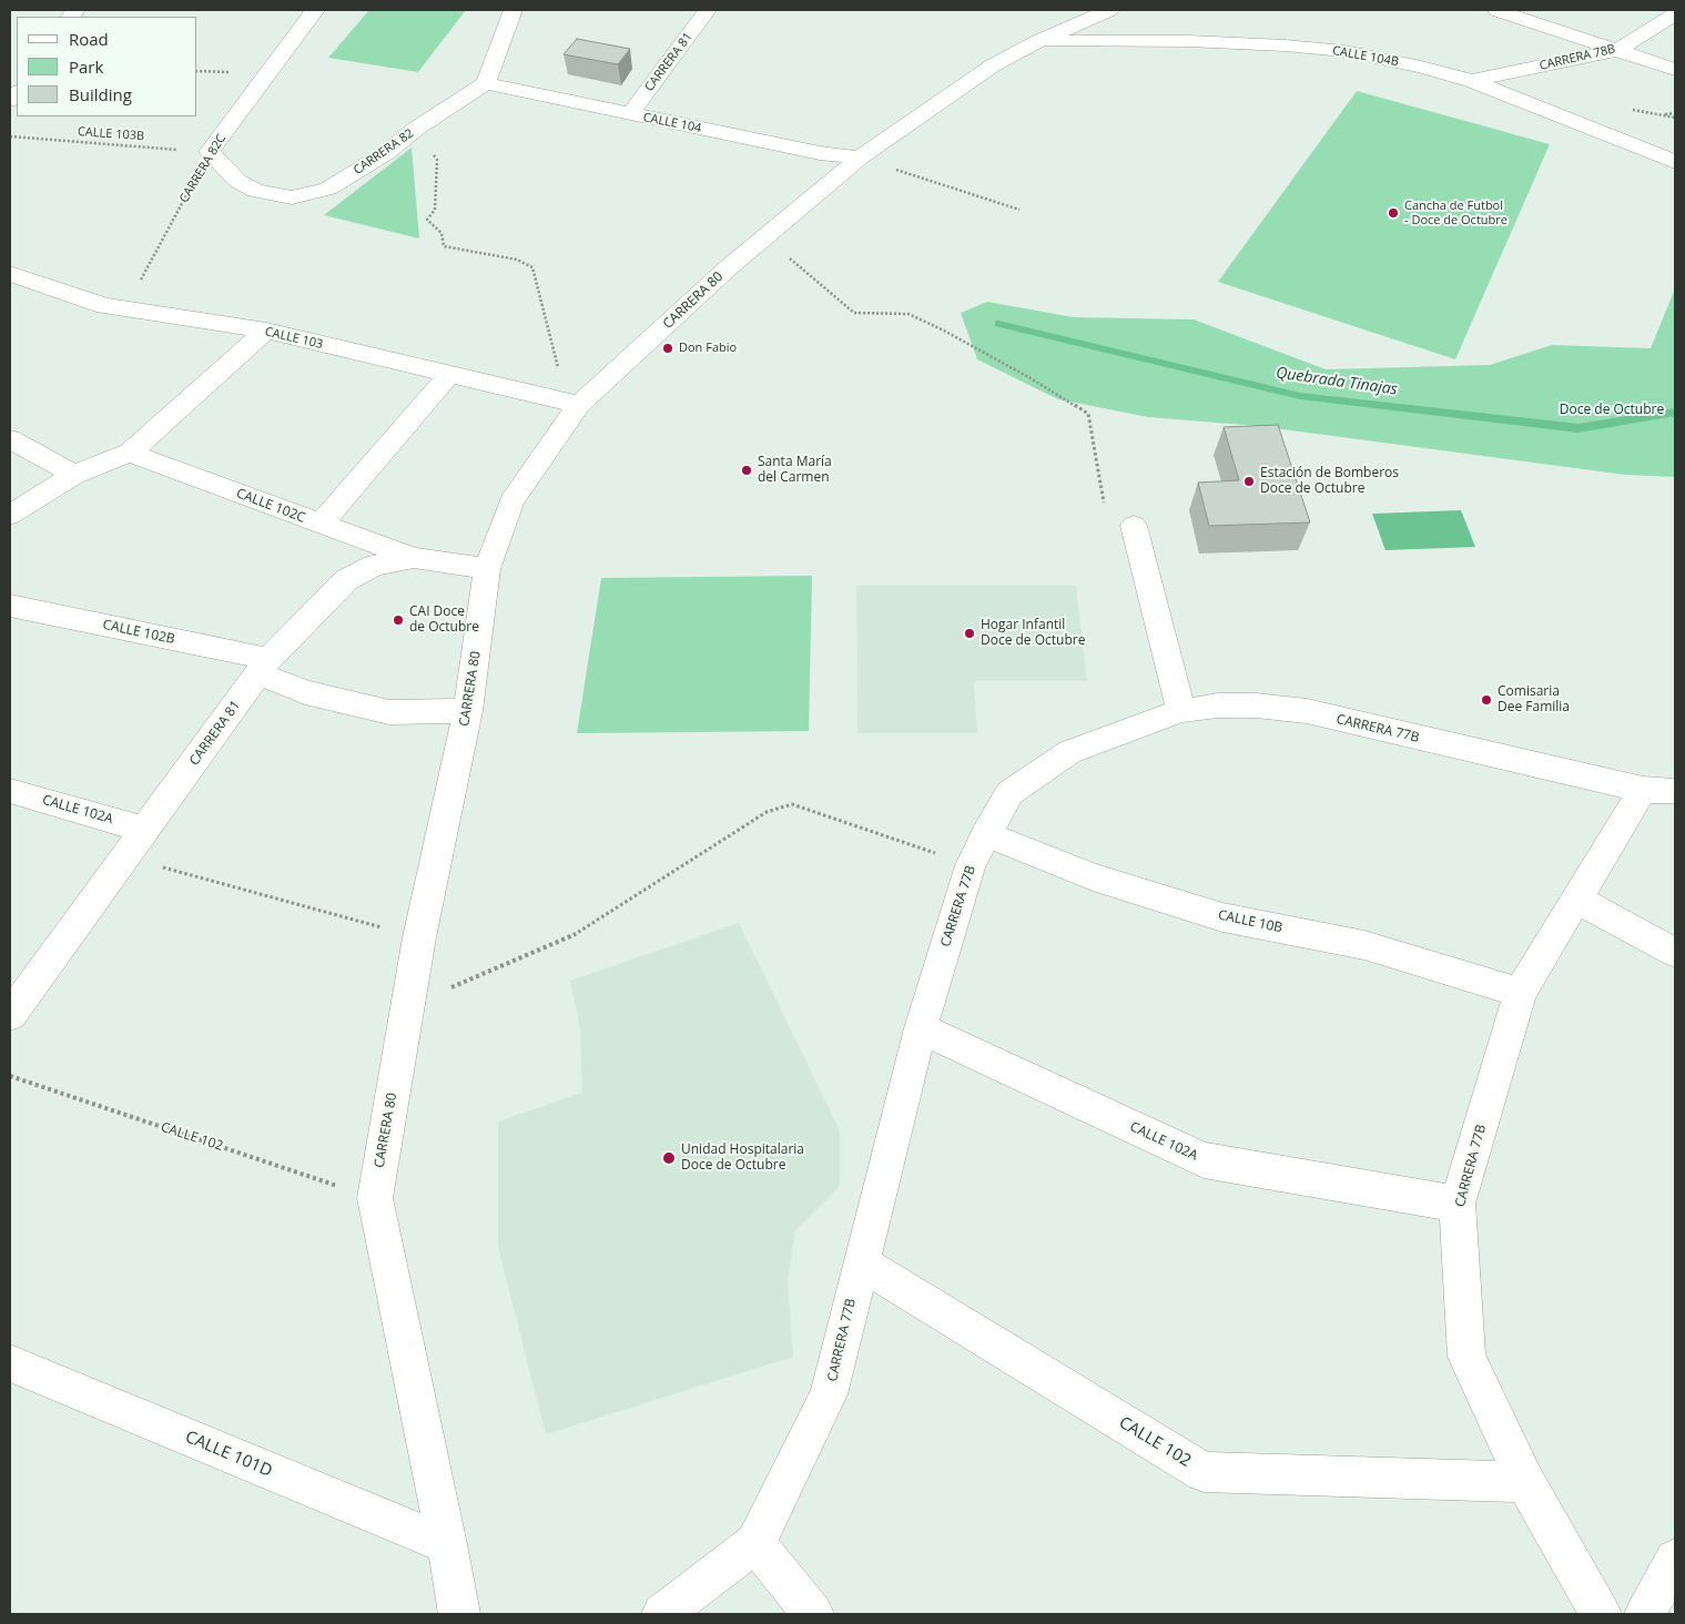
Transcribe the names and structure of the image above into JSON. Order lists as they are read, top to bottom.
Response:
{
  "streets": {
    "street": [
      "CALLE 104B",
      "CARRERA 78B",
      "CARRERA 81",
      "CALLE 104",
      "CARRERA 82",
      "CARRERA 82C",
      "CARRERA 80",
      "CALLE 103",
      "CALLE 102C",
      "CALLE 102B",
      "CARRERA 77B",
      "CALLE 102A",
      "CALLE 10B",
      "CALLE 102",
      "CALLE 101D"
    ],
    "path": ["CALLE 103B"]
  },
  "crossings": [
    ["CALLE 104B", "CARRERA 78B"],
    ["CALLE 104B", "CARRERA 80"],
    ["CARRERA 81", "CALLE 104"],
    ["CARRERA 81", "CARRERA 80"],
    ["CARRERA 81", "CALLE 102C"],
    ["CARRERA 81", "CALLE 102B"],
    ["CARRERA 81", "CALLE 102A"],
    ["CALLE 104", "CARRERA 82"],
    ["CALLE 104", "CARRERA 80"],
    ["CALLE 103B", "CARRERA 82"],
    ["CALLE 103B", "CARRERA 82C"],
    ["CARRERA 82", "CARRERA 82C"],
    ["CARRERA 82C", "CALLE 103"],
    ["CARRERA 80", "CALLE 103"],
    ["CARRERA 80", "CALLE 102B"],
    ["CARRERA 80", "CALLE 102"],
    ["CARRERA 80", "CALLE 101D"],
    ["CARRERA 77B", "CALLE 102A"],
    ["CARRERA 77B", "CALLE 10B"],
    ["CARRERA 77B", "CALLE 102"]
  ],
  "water": ["Quebrada Tinajas"],
  "parks": ["Doce de Octubre"],
  "places": [
    "Cancha de Futbol - Doce de Octubre",
    "Don Fabio",
    "Santa María del Carmen",
    "Estación de Bomberos Doce de Octubre",
    "CAI Doce de Octubre",
    "Hogar Infantil Doce de Octubre",
    "Comisaria Dee Familia",
    "Unidad Hospitalaria Doce de Octubre"
  ],
  "legend": ["Road", "Park", "Building"]
}
